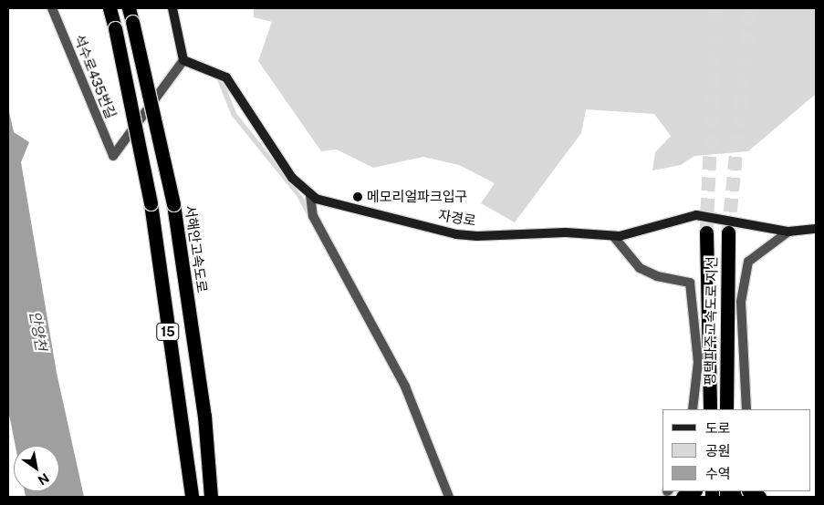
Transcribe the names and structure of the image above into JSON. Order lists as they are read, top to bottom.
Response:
{
  "streets": {
    "highway": ["서해안고속도로", "평택파주고속도로 지선", "15"],
    "street": ["석수로435번길", "자경로"]
  },
  "crossings": [
    ["석수로435번길", "자경로"]
  ],
  "water": ["안양천"],
  "places": ["메모리얼파크입구"],
  "legend": ["도로", "공원", "수역"],
  "north": "bottom right"
}
